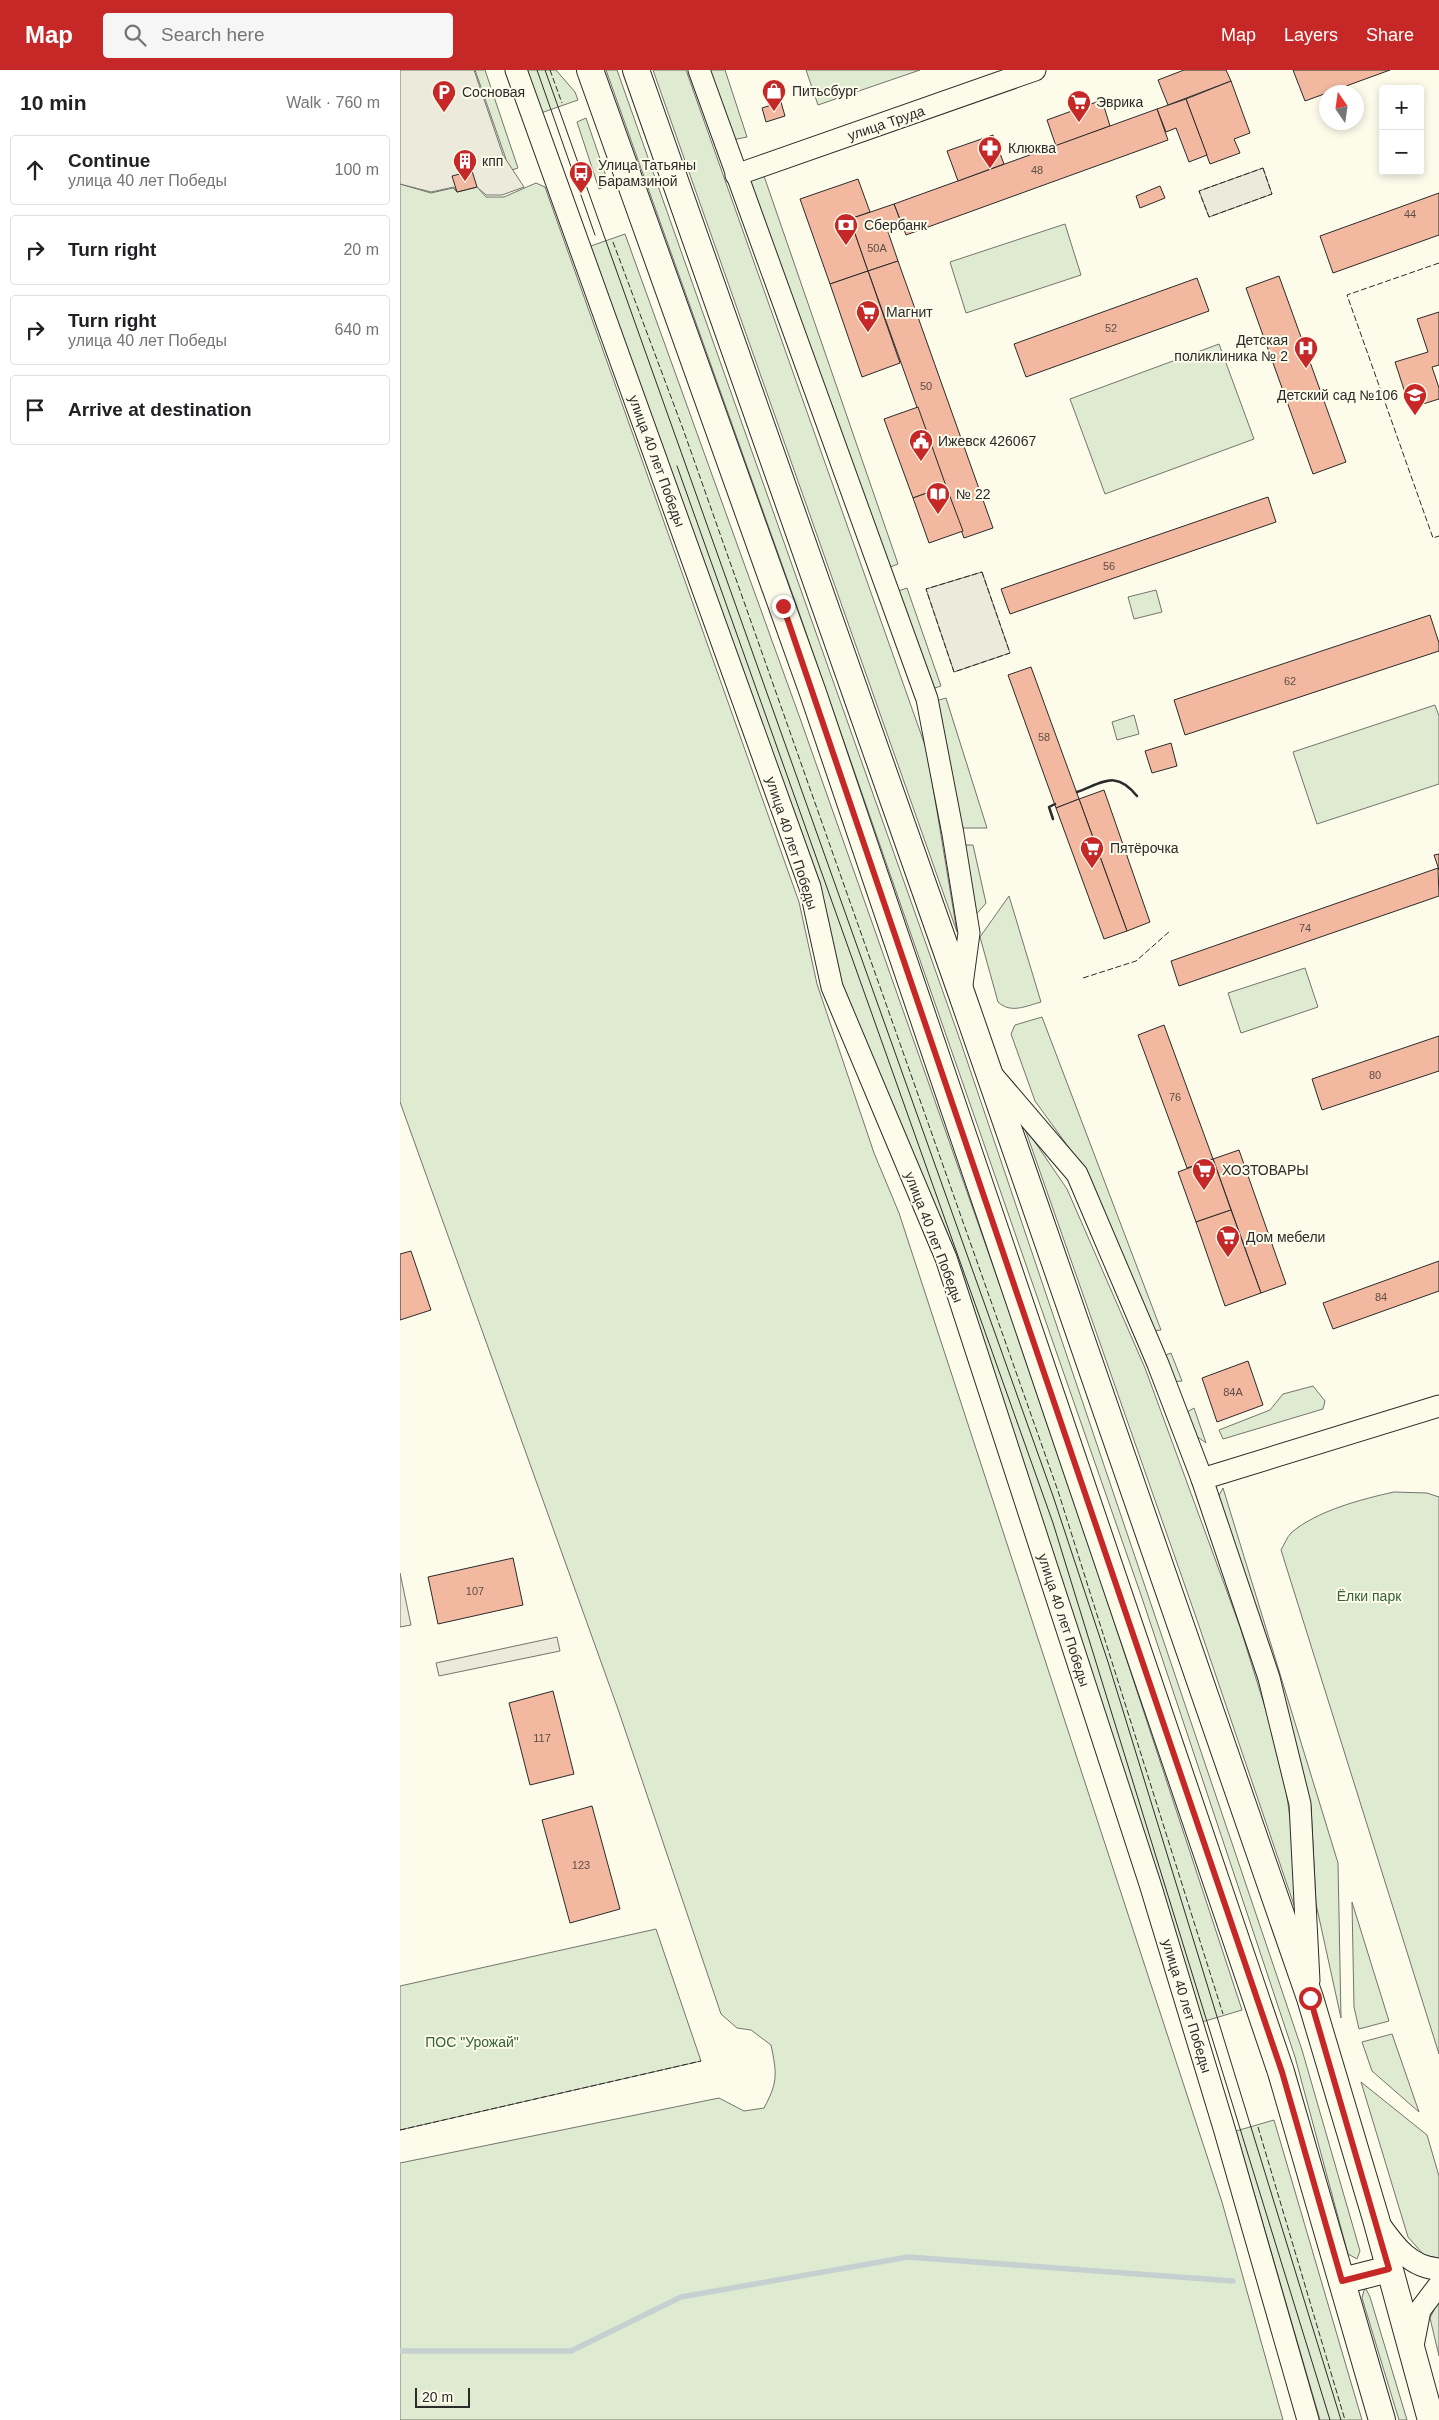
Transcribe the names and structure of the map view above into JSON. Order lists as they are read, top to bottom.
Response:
{
  "streets": {
    "street": ["улица Труда", "улица 40 лет Победы"]
  },
  "parks": ["Ёлки парк", "ПОС \"Урожай\""],
  "places": {
    "shop": ["Питьсбург"],
    "parking": ["Сосновая"],
    "supermarket": [
      "Эврика",
      "Магнит",
      "Пятёрочка",
      "ХОЗТОВАРЫ",
      "Дом мебели"
    ],
    "pharmacy": ["Клюква"],
    "building": ["кпп"],
    "bus stop": ["Улица Татьяны Барамзиной"],
    "bank": ["Сбербанк"],
    "hospital": ["Детская поликлиника № 2"],
    "school or university": ["Детский сад №106"],
    "public building": ["Ижевск 426067"],
    "library": ["№ 22"]
  },
  "house_numbers": [
    "48",
    "44",
    "50А",
    "52",
    "50",
    "56",
    "62",
    "58",
    "74",
    "80",
    "76",
    "84",
    "84А",
    "107",
    "117",
    "123"
  ],
  "scale_bar": "20 m",
  "north": "top",
  "page": {
    "header": "Map",
    "search": "Search here",
    "nav": ["Map", "Layers", "Share"],
    "heading": ["10 min", "Walk · 760 m"],
    "map_buttons": ["+", "−"],
    "list": [
      ["Continue", "улица 40 лет Победы", "100 m"],
      ["Turn right", "20 m"],
      ["Turn right", "улица 40 лет Победы", "640 m"],
      "Arrive at destination"
    ],
    "scale": "20 m"
  }
}
